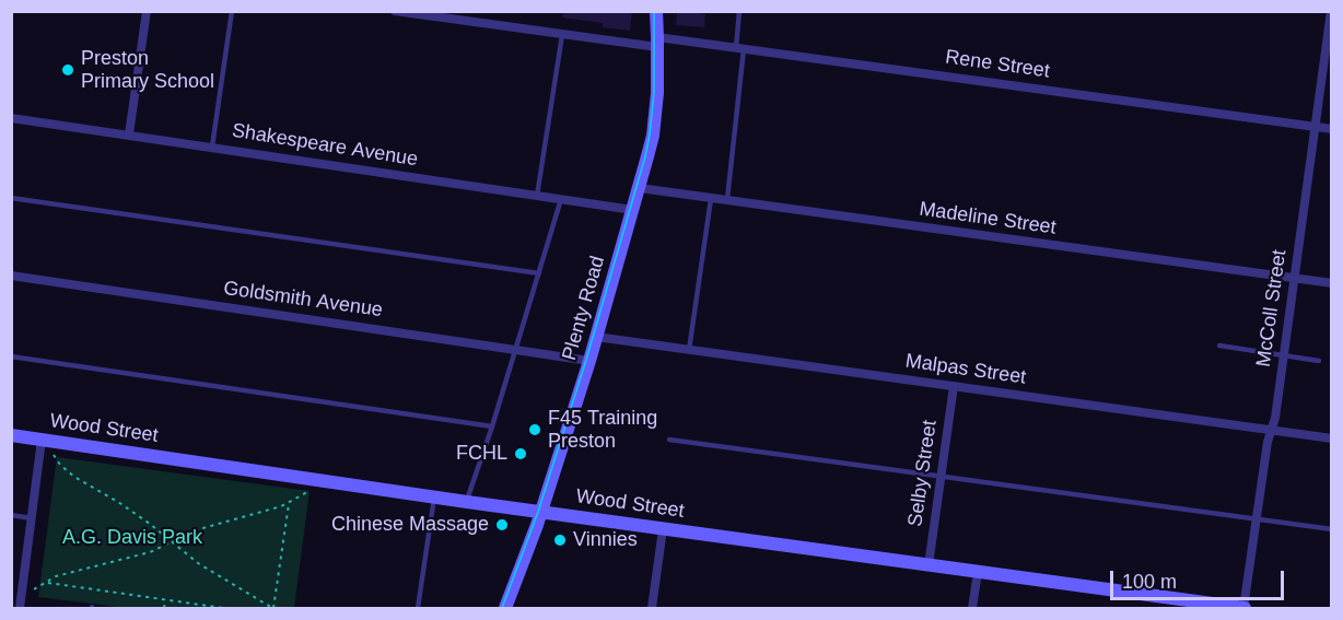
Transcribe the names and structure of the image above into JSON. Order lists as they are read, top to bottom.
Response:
{
  "streets": {
    "street": [
      "Rene Street",
      "Shakespeare Avenue",
      "Madeline Street",
      "Goldsmith Avenue",
      "Plenty Road",
      "McColl Street",
      "Malpas Street",
      "Wood Street",
      "Selby Street"
    ]
  },
  "crossings": [
    ["Rene Street", "Plenty Road"],
    ["Rene Street", "McColl Street"],
    ["Shakespeare Avenue", "Plenty Road"],
    ["Madeline Street", "Plenty Road"],
    ["Madeline Street", "McColl Street"],
    ["Goldsmith Avenue", "Plenty Road"],
    ["Plenty Road", "Malpas Street"],
    ["Plenty Road", "Wood Street"],
    ["McColl Street", "Malpas Street"],
    ["McColl Street", "Wood Street"],
    ["Malpas Street", "Selby Street"],
    ["Wood Street", "Selby Street"]
  ],
  "parks": ["A.G. Davis Park"],
  "places": [
    "Preston Primary School",
    "F45 Training Preston",
    "FCHL",
    "Chinese Massage",
    "Vinnies"
  ],
  "scale_bar": "100 m"
}
